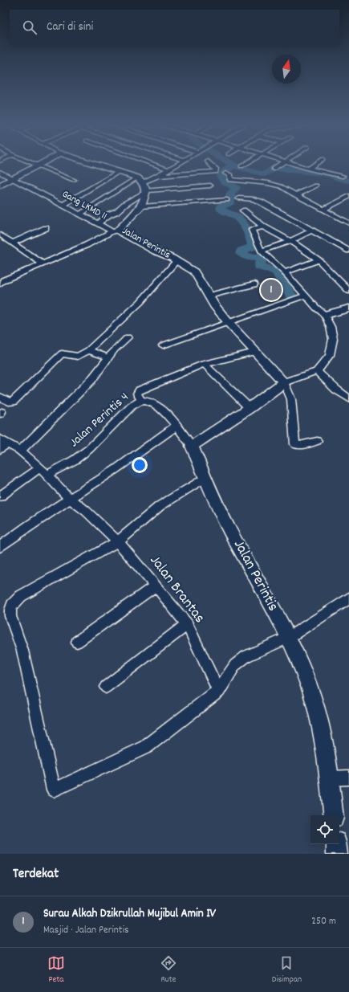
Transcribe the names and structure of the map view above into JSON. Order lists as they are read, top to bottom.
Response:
{
  "streets": {
    "street": [
      "Gang LKMD 11",
      "Jalan Perintis",
      "Jalan Perintis 4",
      "Jalan Brantas"
    ]
  },
  "crossings": [
    ["Gang LKMD 11", "Jalan Perintis"],
    ["Jalan Perintis", "Jalan Perintis 4"],
    ["Jalan Perintis 4", "Jalan Brantas"]
  ],
  "north": "top",
  "page": {
    "search": "Cari di sini",
    "pins": "1",
    "heading": "Terdekat",
    "list": [
      {
        "mark": "1",
        "name": "Surau Alkah Dzikrullah Mujibul Amin IV",
        "note": "Masjid · Jalan Perintis",
        "value": "250 m"
      }
    ],
    "nav": ["Peta", "Rute", "Disimpan"]
  }
}
